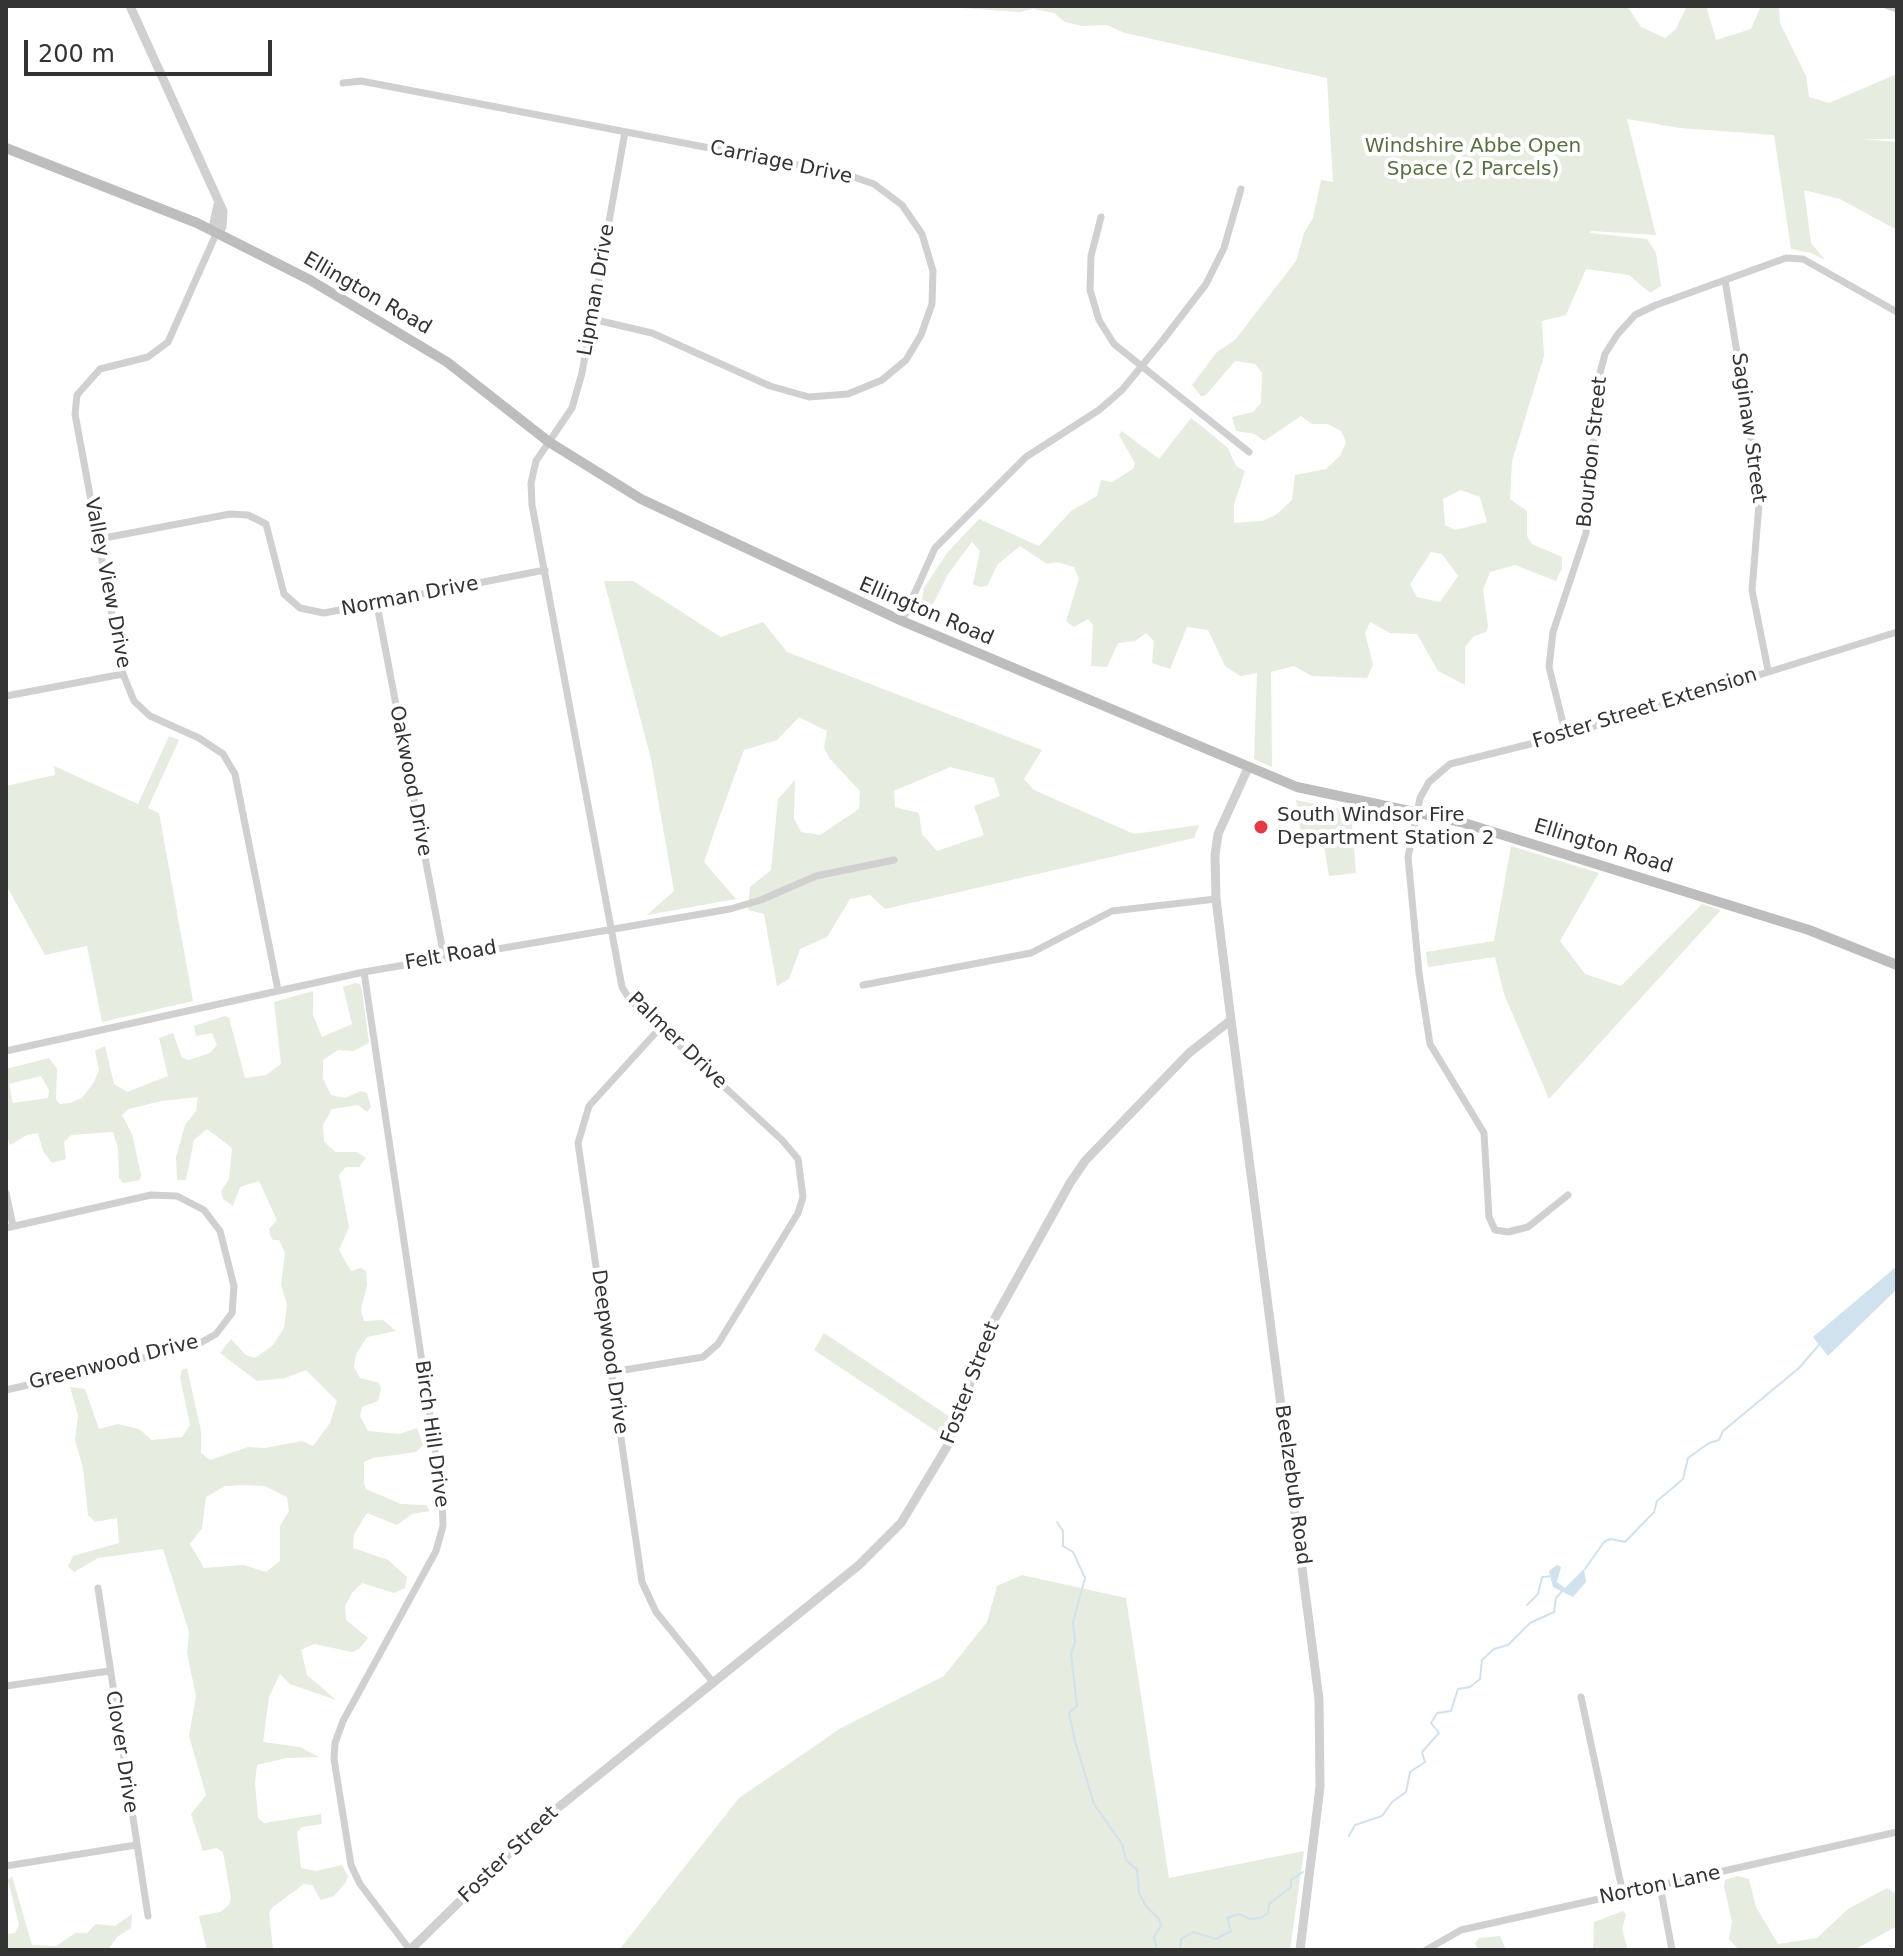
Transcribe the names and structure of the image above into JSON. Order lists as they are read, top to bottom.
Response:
{
  "streets": {
    "main road": ["Ellington Road"],
    "street": [
      "Carriage Drive",
      "Lipman Drive",
      "Saginaw Street",
      "Bourbon Street",
      "Valley View Drive",
      "Norman Drive",
      "Foster Street Extension",
      "Oakwood Drive",
      "Felt Road",
      "Palmer Drive",
      "Deepwood Drive",
      "Greenwood Drive",
      "Foster Street",
      "Birch Hill Drive",
      "Beelzebub Road",
      "Clover Drive",
      "Norton Lane"
    ]
  },
  "crossings": [
    ["Carriage Drive", "Lipman Drive"],
    ["Lipman Drive", "Ellington Road"],
    ["Lipman Drive", "Palmer Drive"],
    ["Ellington Road", "Valley View Drive"],
    ["Ellington Road", "Foster Street Extension"],
    ["Ellington Road", "Palmer Drive"],
    ["Saginaw Street", "Bourbon Street"],
    ["Saginaw Street", "Foster Street Extension"],
    ["Bourbon Street", "Foster Street Extension"],
    ["Valley View Drive", "Norman Drive"],
    ["Valley View Drive", "Felt Road"],
    ["Norman Drive", "Oakwood Drive"],
    ["Norman Drive", "Palmer Drive"],
    ["Oakwood Drive", "Felt Road"],
    ["Felt Road", "Palmer Drive"],
    ["Felt Road", "Birch Hill Drive"],
    ["Palmer Drive", "Deepwood Drive"],
    ["Deepwood Drive", "Foster Street"],
    ["Foster Street", "Birch Hill Drive"],
    ["Foster Street", "Beelzebub Road"]
  ],
  "parks": ["Windshire Abbe Open Space (2 Parcels)"],
  "places": ["South Windsor Fire Department Station 2"],
  "scale_bar": "200 m"
}
